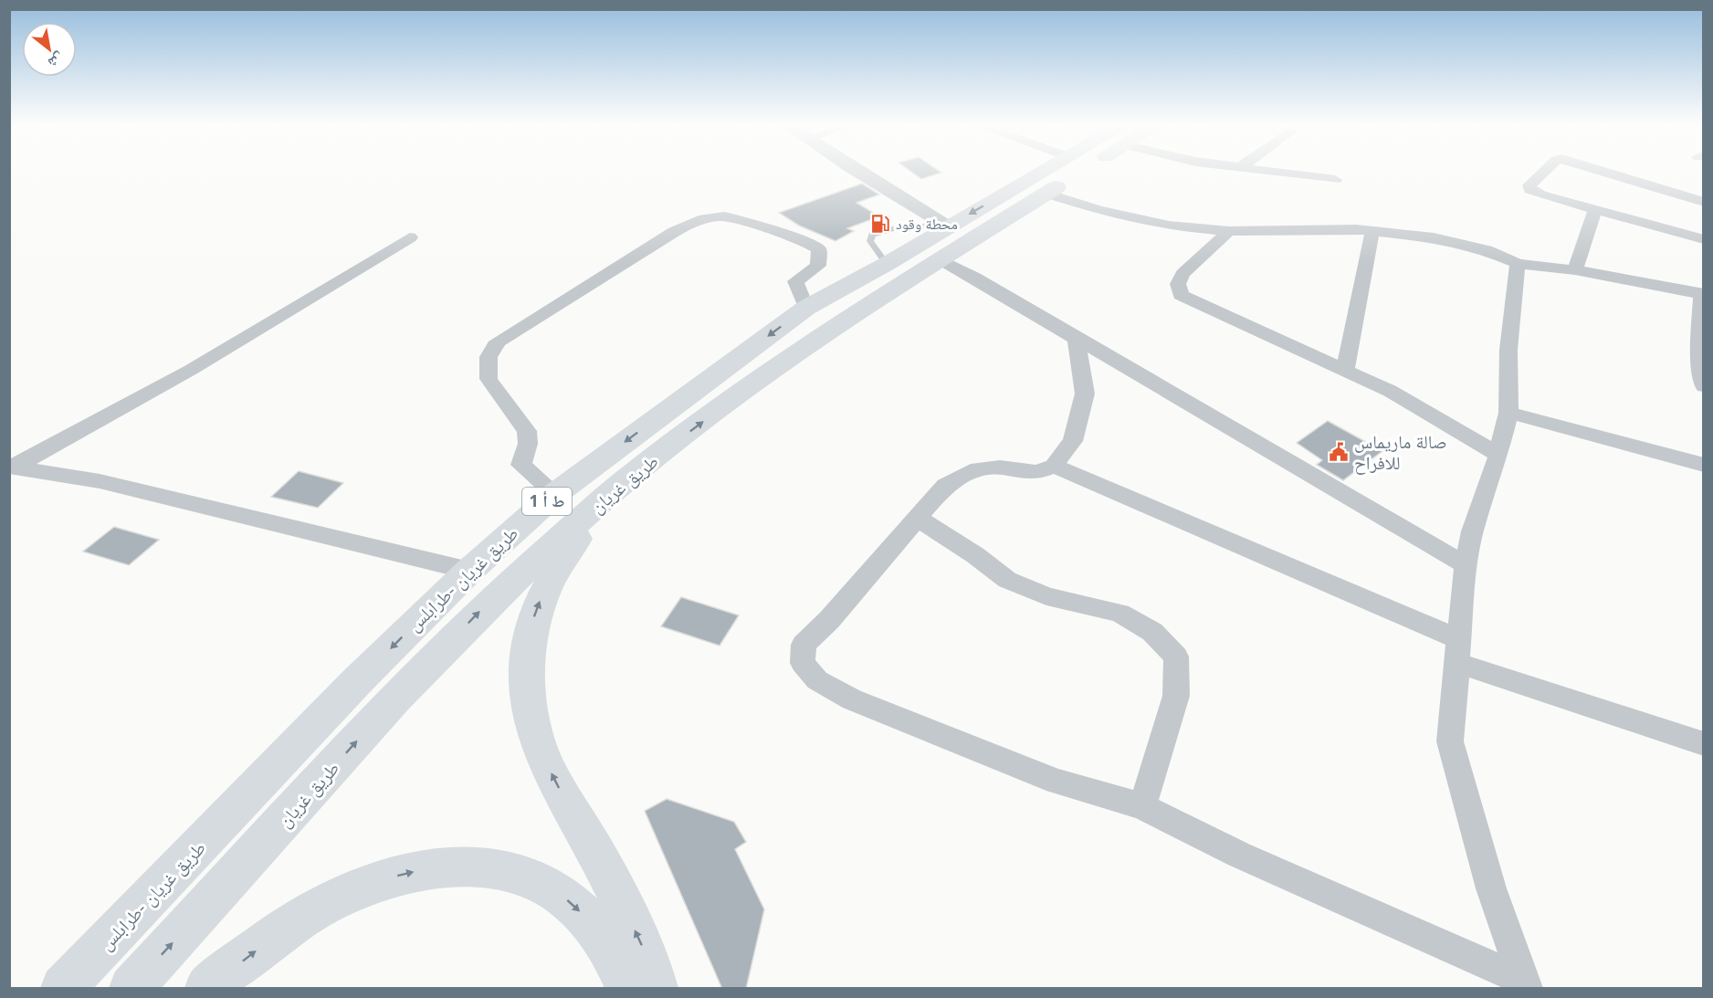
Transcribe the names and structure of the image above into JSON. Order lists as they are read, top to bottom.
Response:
{
  "streets": {
    "highway": ["طريق غريان", "ط أ 1", "طريق غريان -طرابلس"]
  },
  "one_way": ["طريق غريان", "طريق غريان -طرابلس"],
  "places": {
    "fuel station": ["محطة وقود"],
    "public building": ["صالة ماريماس للافراح"]
  },
  "north": "bottom right"
}
